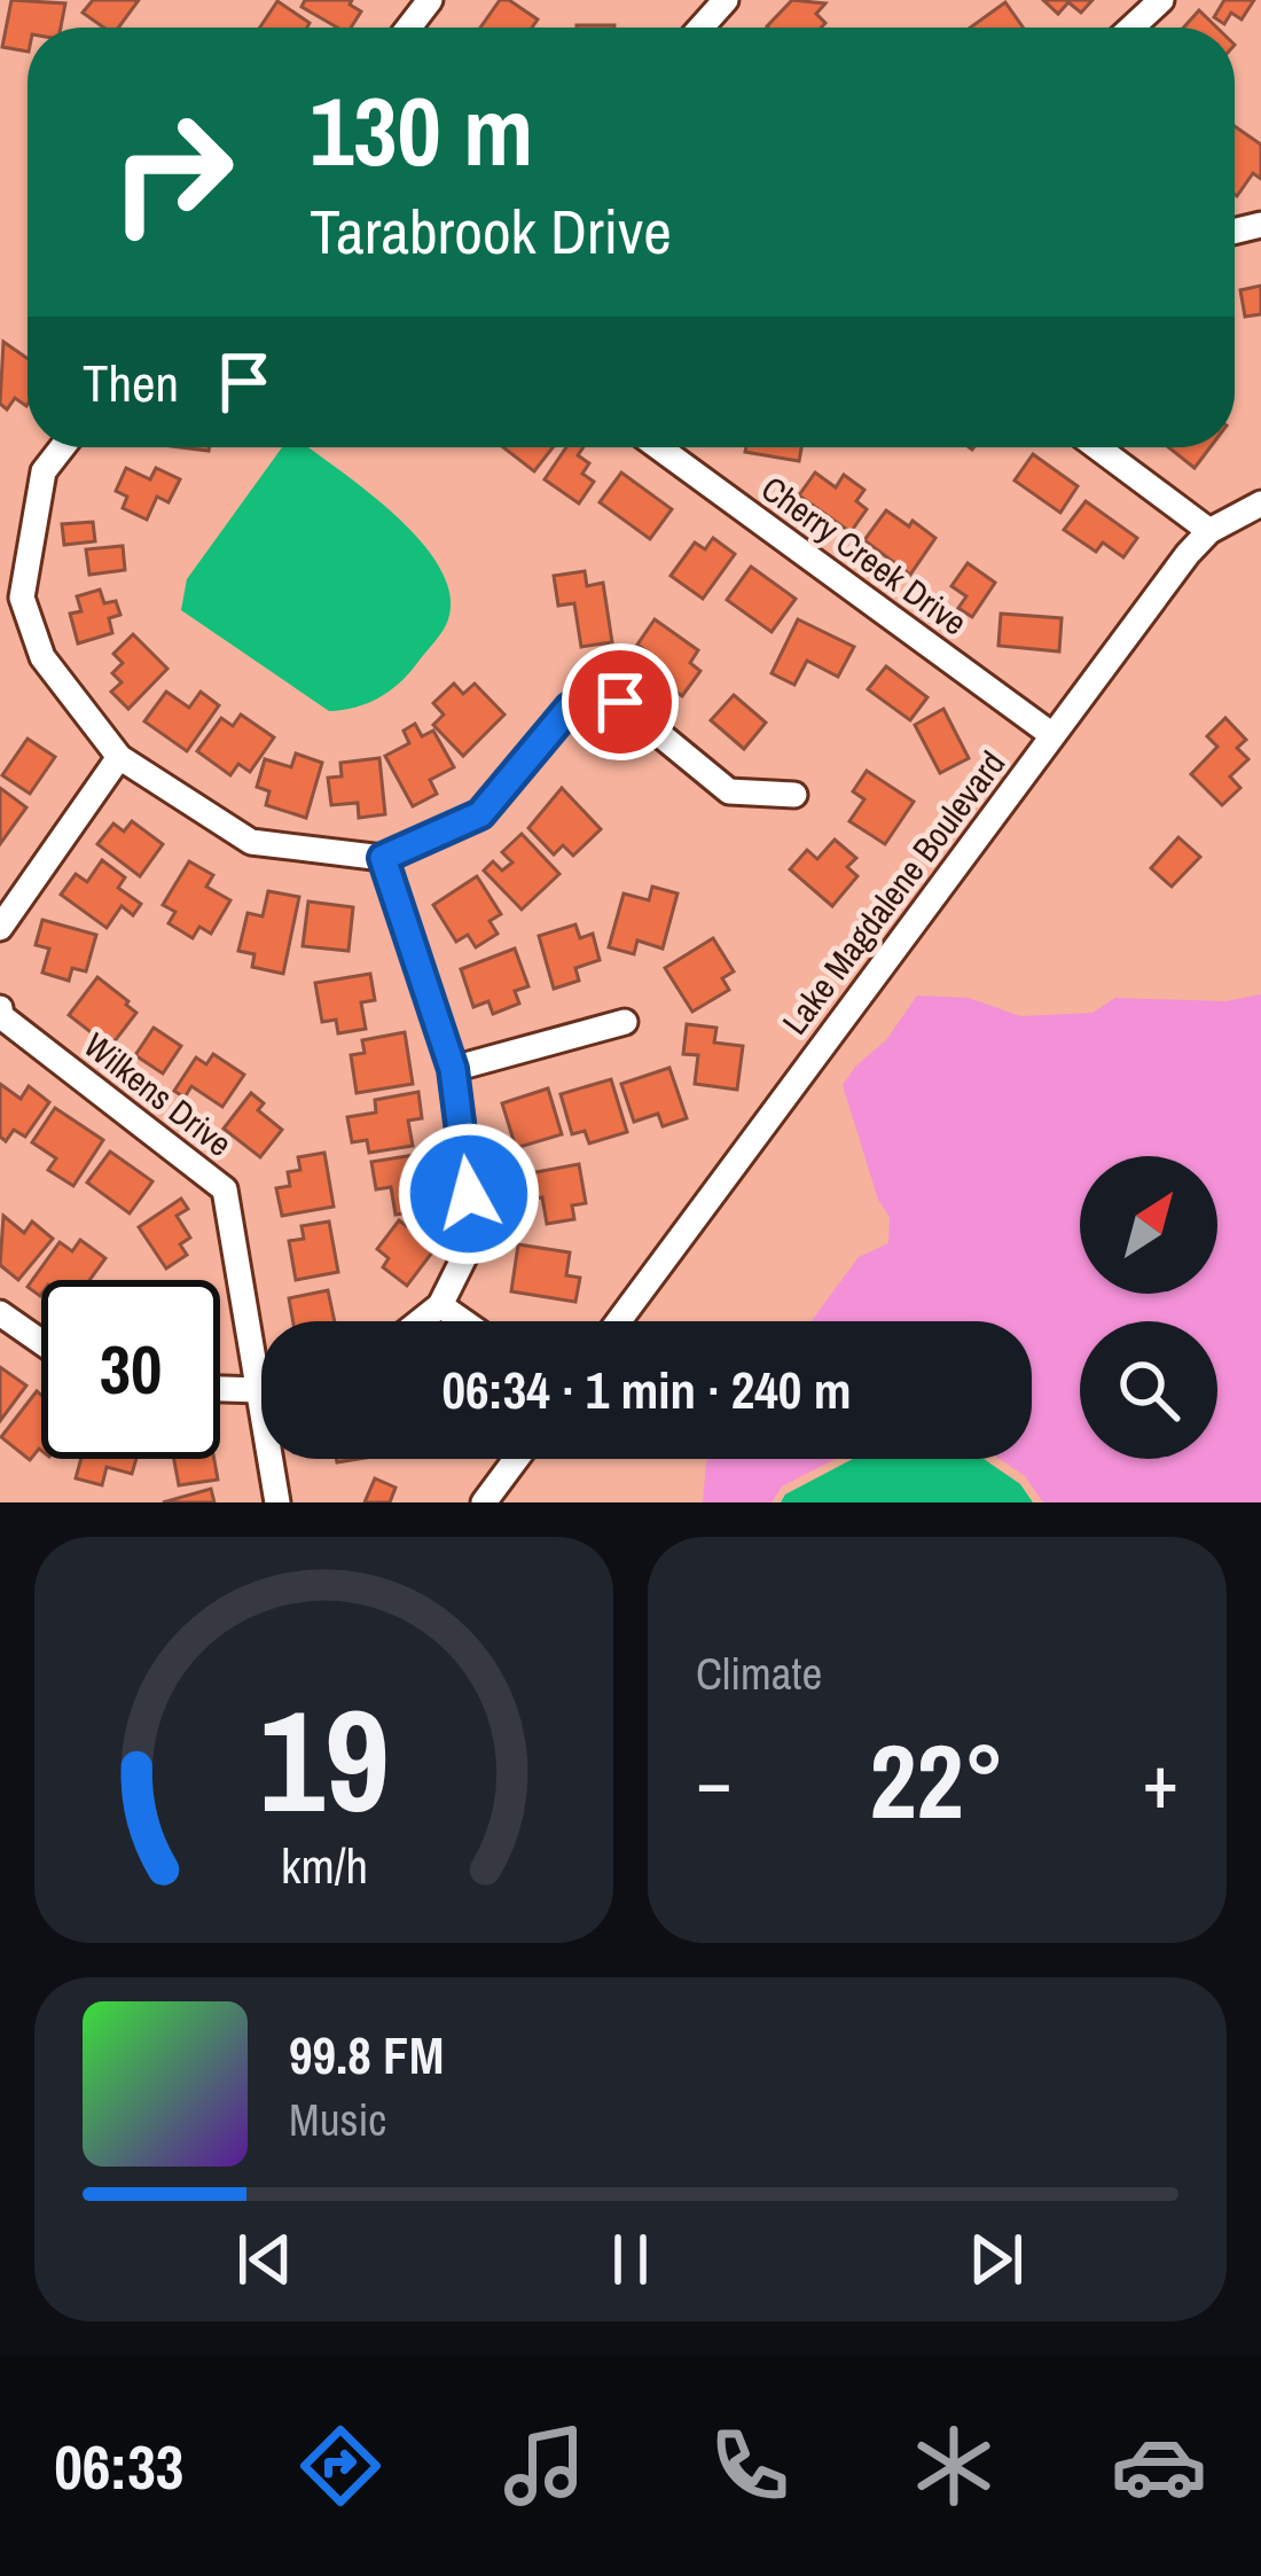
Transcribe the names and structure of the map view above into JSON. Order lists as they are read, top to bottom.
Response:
{
  "streets": {
    "street": ["Cherry Creek Drive", "Lake Magdalene Boulevard", "Wilkens Drive"]
  },
  "crossings": [
    ["Cherry Creek Drive", "Lake Magdalene Boulevard"]
  ],
  "north": "top right",
  "page": {
    "turn": ["130 m", "Tarabrook Drive"],
    "then": "Then",
    "limit": "30",
    "trip": "06:34 · 1 min · 240 m",
    "tile": "Climate",
    "heat": ["−", "22°", "+"],
    "song": ["99.8 FM", "Music"],
    "tabs": "06:33",
    "gauge": ["19", "km/h"]
  }
}
